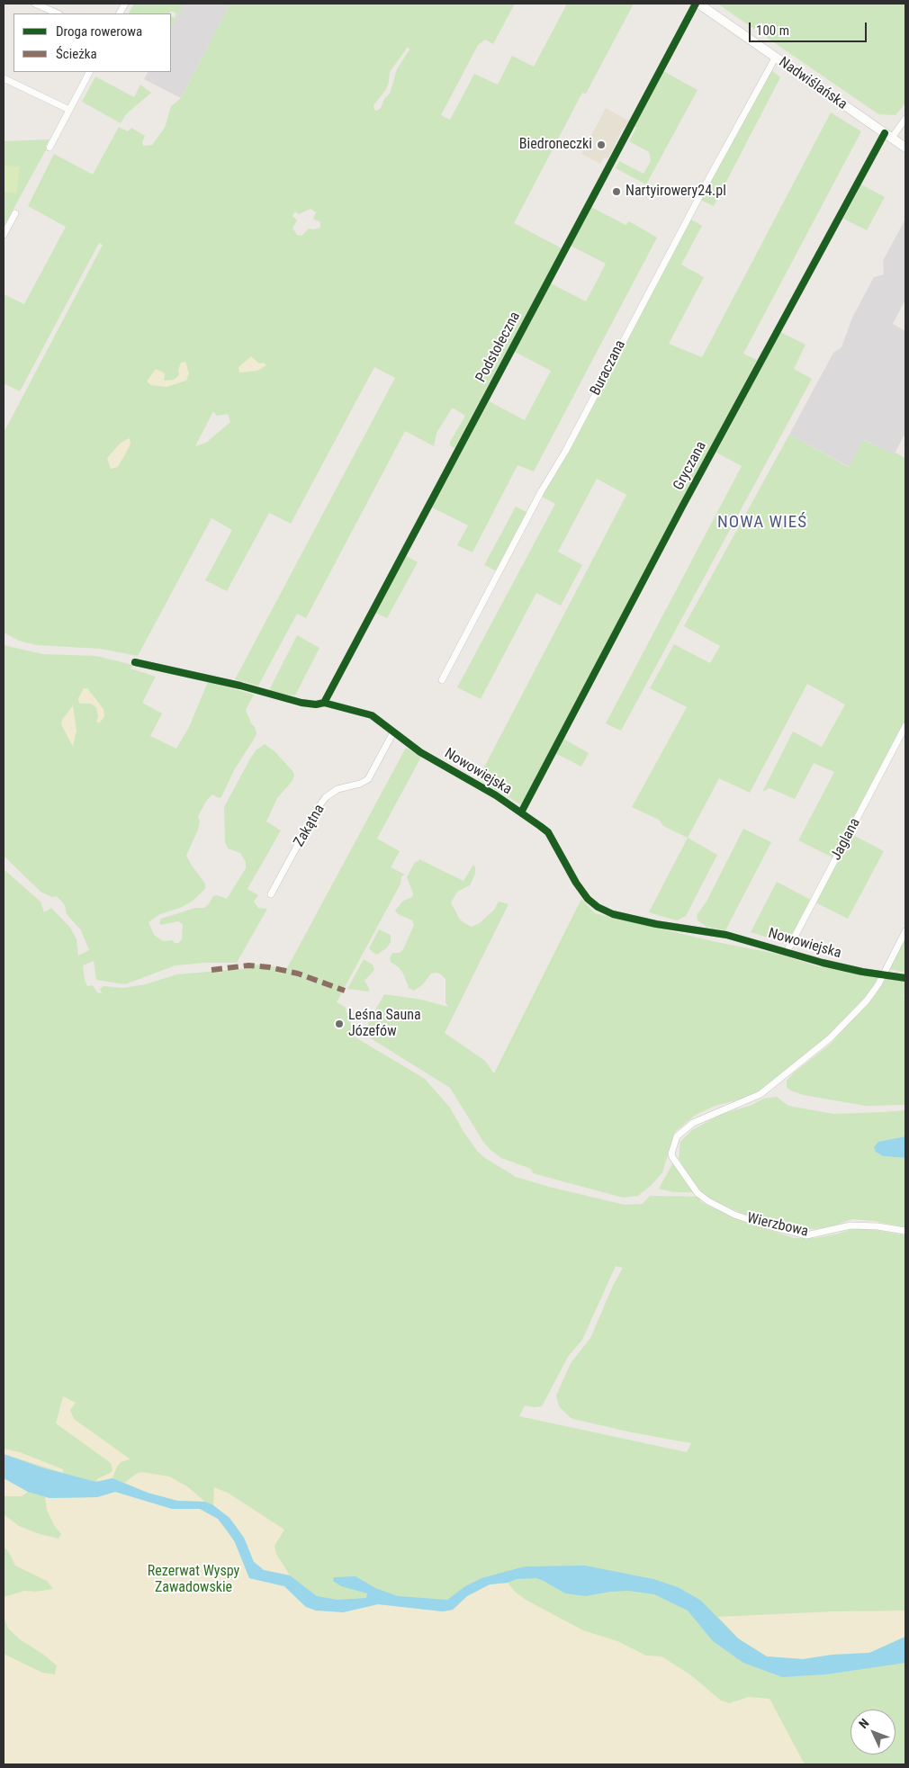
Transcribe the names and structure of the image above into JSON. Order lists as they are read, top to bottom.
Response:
{
  "streets": {
    "main road": ["Nadwiślańska"],
    "street": [
      "Podstołeczna",
      "Buraczana",
      "Gryczana",
      "Nowowiejska",
      "Zakątna",
      "Jaglana",
      "Wierzbowa"
    ]
  },
  "crossings": [
    ["Nadwiślańska", "Podstołeczna"],
    ["Nadwiślańska", "Buraczana"],
    ["Nadwiślańska", "Gryczana"],
    ["Podstołeczna", "Nowowiejska"],
    ["Gryczana", "Nowowiejska"],
    ["Nowowiejska", "Zakątna"],
    ["Nowowiejska", "Jaglana"],
    ["Nowowiejska", "Wierzbowa"]
  ],
  "districts": ["NOWA WIEŚ"],
  "parks": ["Rezerwat Wyspy Zawadowskie"],
  "places": ["Biedroneczki", "Nartyirowery24.pl", "Leśna Sauna Józefów"],
  "legend": ["Droga rowerowa", "Ścieżka"],
  "scale_bar": "100 m",
  "north": "top left"
}
